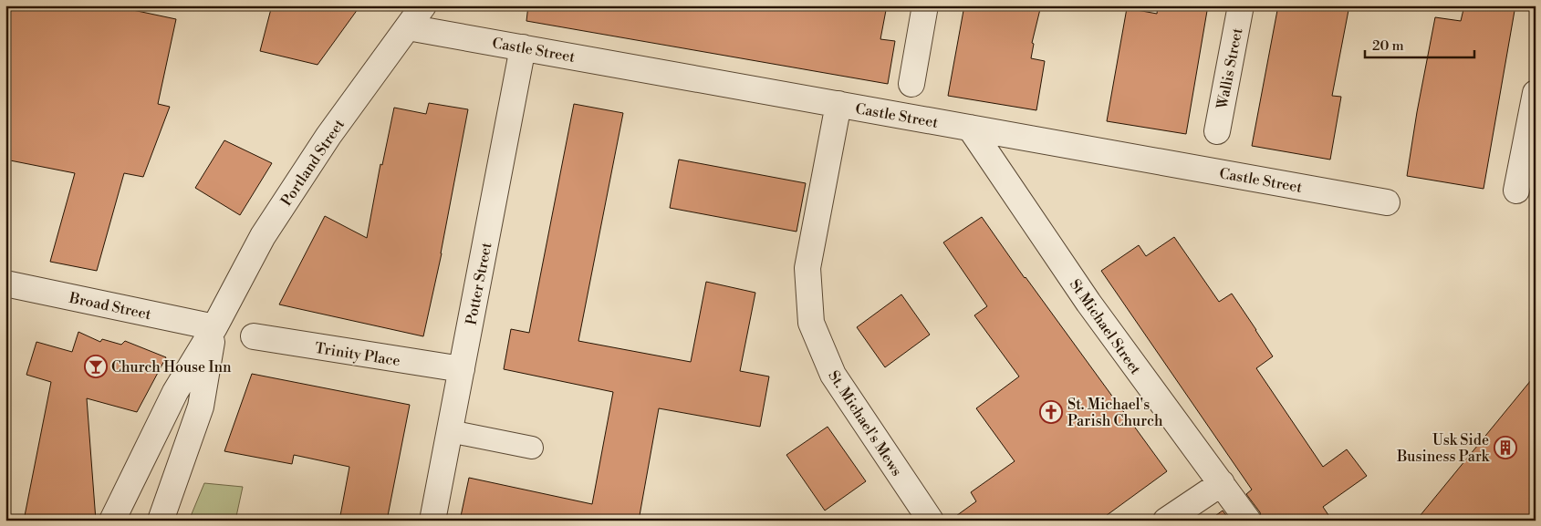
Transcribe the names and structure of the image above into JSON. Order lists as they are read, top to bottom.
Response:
{
  "streets": {
    "street": [
      "Castle Street",
      "Wallis Street",
      "Portland Street",
      "Potter Street",
      "Broad Street",
      "St Michael Street",
      "Trinity Place",
      "St. Michael's Mews"
    ]
  },
  "crossings": [
    ["Castle Street", "Portland Street"],
    ["Castle Street", "Potter Street"],
    ["Castle Street", "St Michael Street"],
    ["Castle Street", "St. Michael's Mews"],
    ["Portland Street", "Broad Street"],
    ["Potter Street", "Trinity Place"]
  ],
  "places": {
    "bar": ["Church House Inn"],
    "church": ["St. Michael's Parish Church"],
    "building": ["Usk Side Business Park"]
  },
  "scale_bar": "20 m"
}
